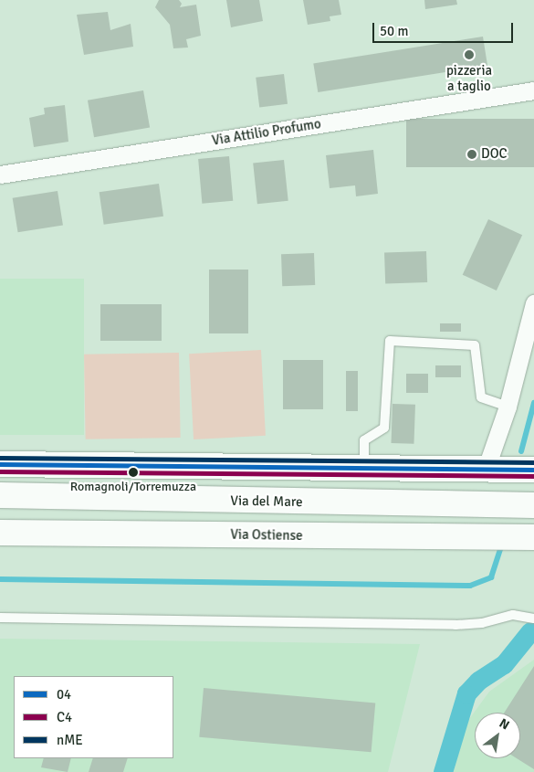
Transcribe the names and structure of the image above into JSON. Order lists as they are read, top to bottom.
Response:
{
  "streets": {
    "main road": ["Via del Mare", "Via Ostiense"],
    "street": ["Via Attilio Profumo"]
  },
  "places": ["pizzeria a taglio", "DOC", "Romagnoli/Torremuzza"],
  "lines": ["transit line nME", "transit line 04", "transit line C4"],
  "legend": ["04", "C4", "nME"],
  "scale_bar": "50 m",
  "north": "top right"
}
